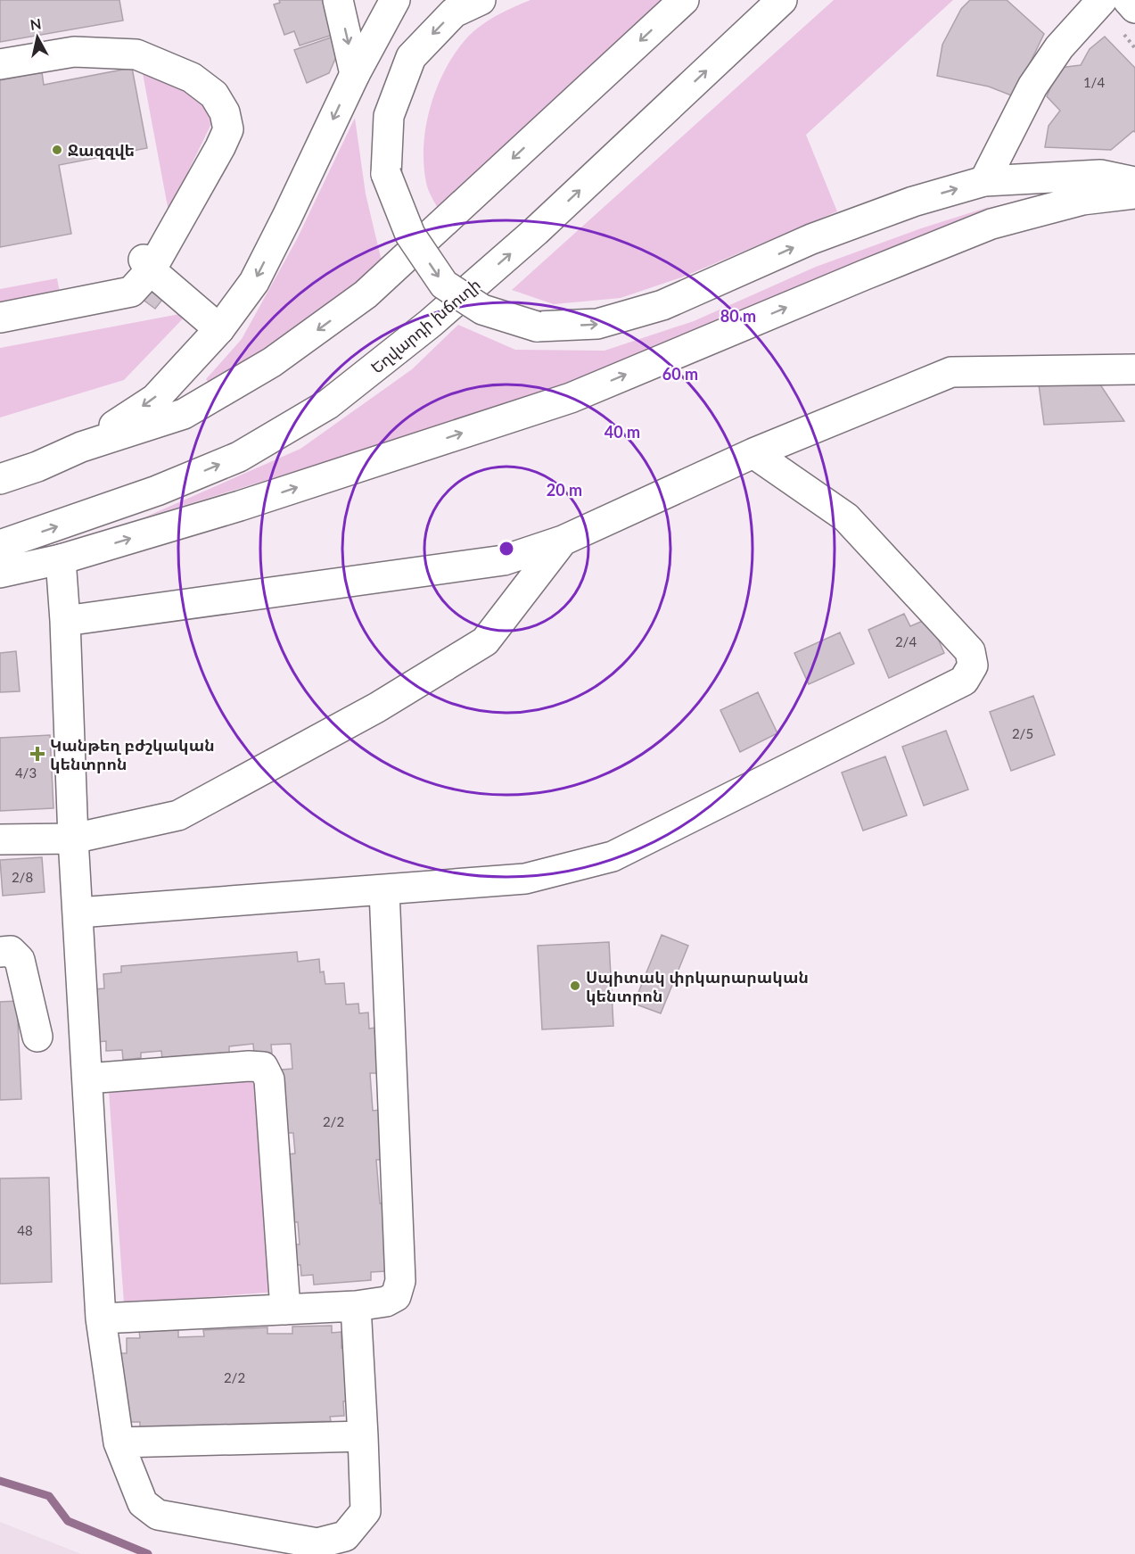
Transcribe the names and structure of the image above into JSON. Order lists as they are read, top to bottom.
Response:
{
  "streets": {
    "main road": ["Եղվարդի խճուղի"]
  },
  "places": {
    "other": ["Ջազզվե", "Սպիտակ փրկարարական կենտրոն"],
    "health": ["Կանթեղ բժշկական կենտրոն"]
  },
  "house_numbers": [
    "1/4",
    "2/4",
    "2/5",
    "4/3",
    "2/8",
    "2/2",
    "48",
    "2/2"
  ],
  "north": "top",
  "rings": [
    "80 m",
    "60 m",
    "40 m",
    "20 m"
  ]
}
